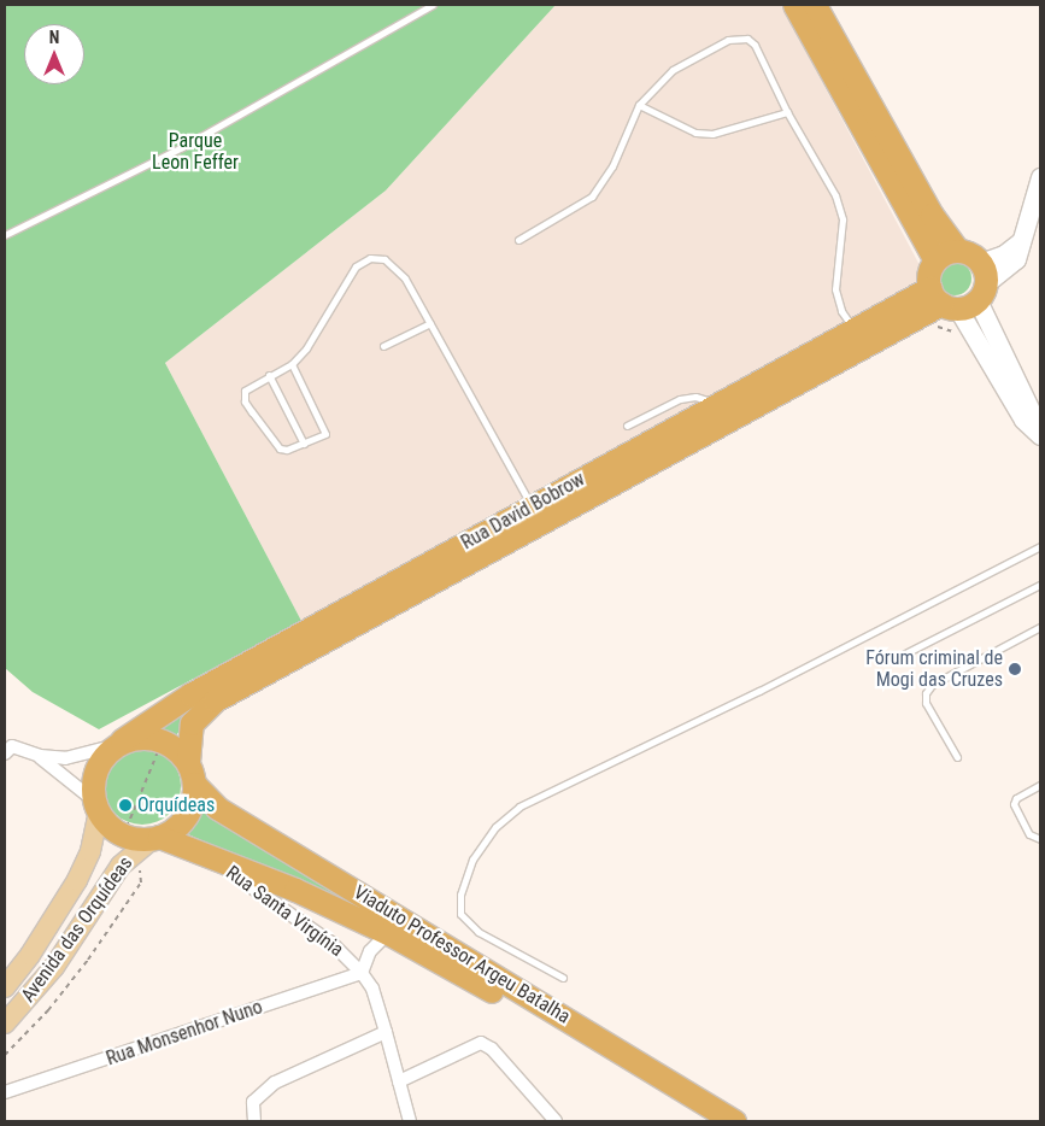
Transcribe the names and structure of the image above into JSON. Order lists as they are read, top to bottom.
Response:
{
  "streets": {
    "highway": ["Rua David Bobrow", "Rua Santa Virgínia", "Viaduto Professor Argeu Batalha"],
    "main road": ["Avenida das Orquídeas"],
    "street": ["Rua Monsenhor Nuno"]
  },
  "crossings": [
    ["Rua David Bobrow", "Rua Santa Virgínia"],
    ["Rua David Bobrow", "Avenida das Orquídeas"],
    ["Rua David Bobrow", "Viaduto Professor Argeu Batalha"],
    ["Rua Santa Virgínia", "Avenida das Orquídeas"],
    ["Rua Santa Virgínia", "Viaduto Professor Argeu Batalha"],
    ["Rua Santa Virgínia", "Rua Monsenhor Nuno"],
    ["Avenida das Orquídeas", "Viaduto Professor Argeu Batalha"]
  ],
  "parks": ["Parque Leon Feffer"],
  "places": ["Fórum criminal de Mogi das Cruzes", "Orquídeas"],
  "north": "top"
}
